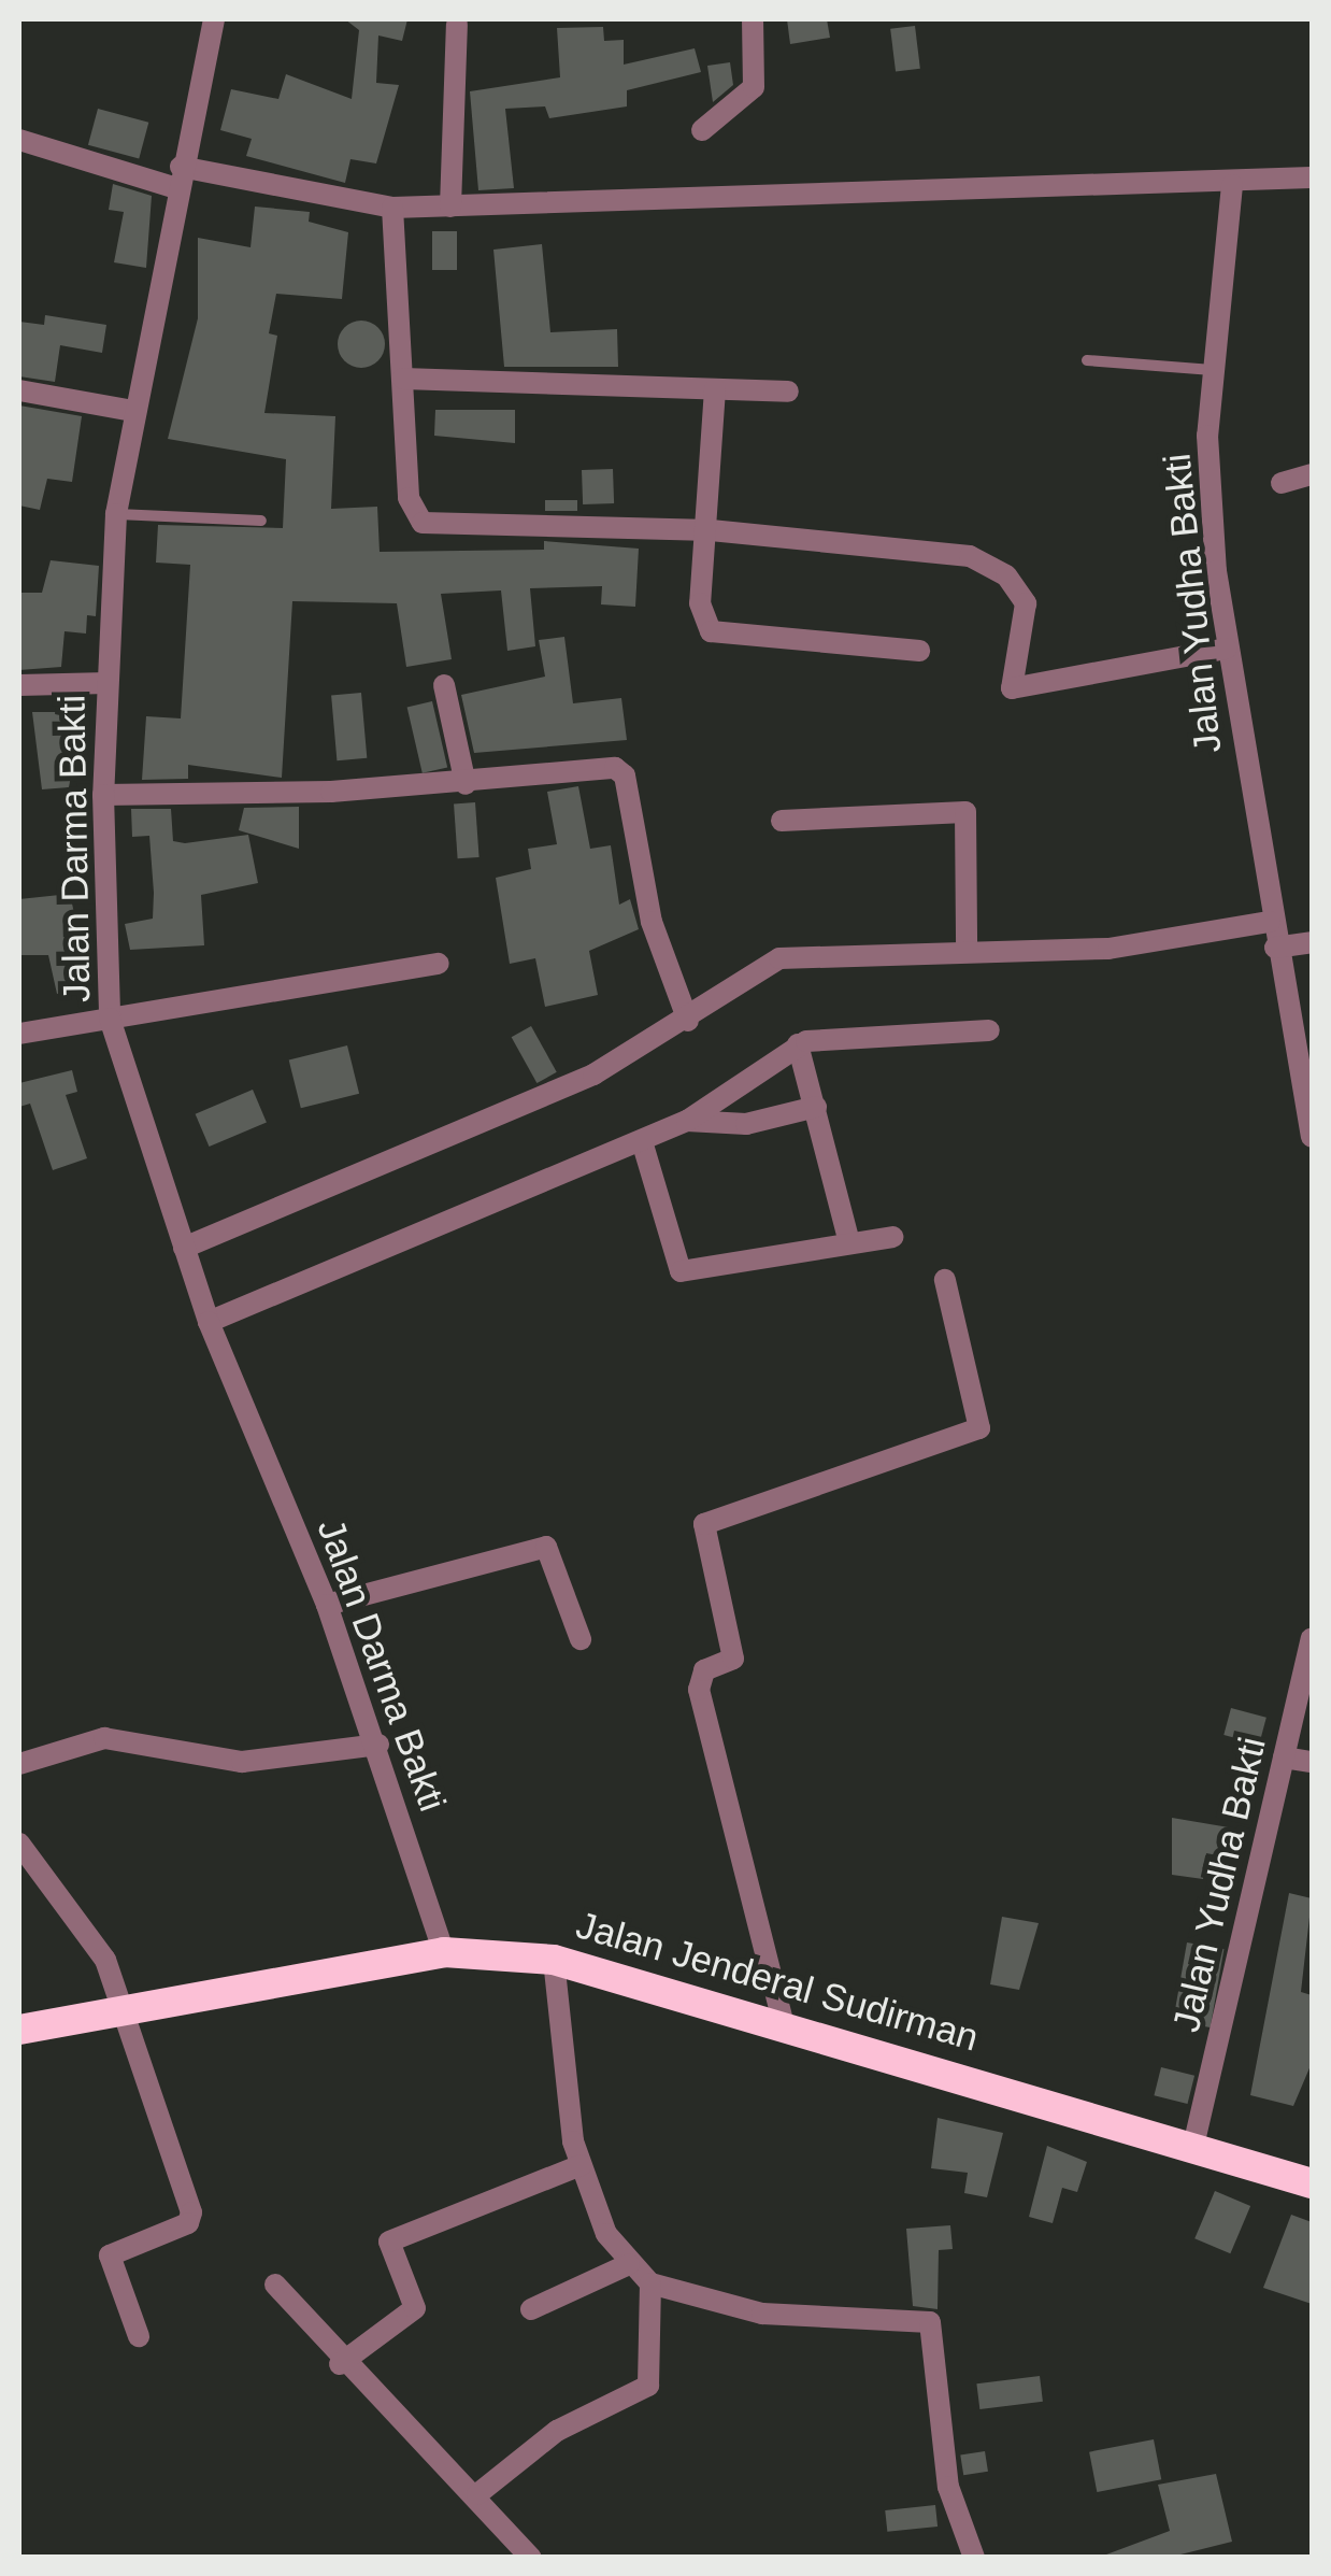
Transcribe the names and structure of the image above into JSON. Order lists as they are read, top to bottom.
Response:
{
  "streets": {
    "highway": ["Jalan Jenderal Sudirman"],
    "street": ["Jalan Yudha Bakti", "Jalan Darma Bakti"]
  },
  "crossings": [
    ["Jalan Yudha Bakti", "Jalan Jenderal Sudirman"],
    ["Jalan Darma Bakti", "Jalan Jenderal Sudirman"]
  ]
}
